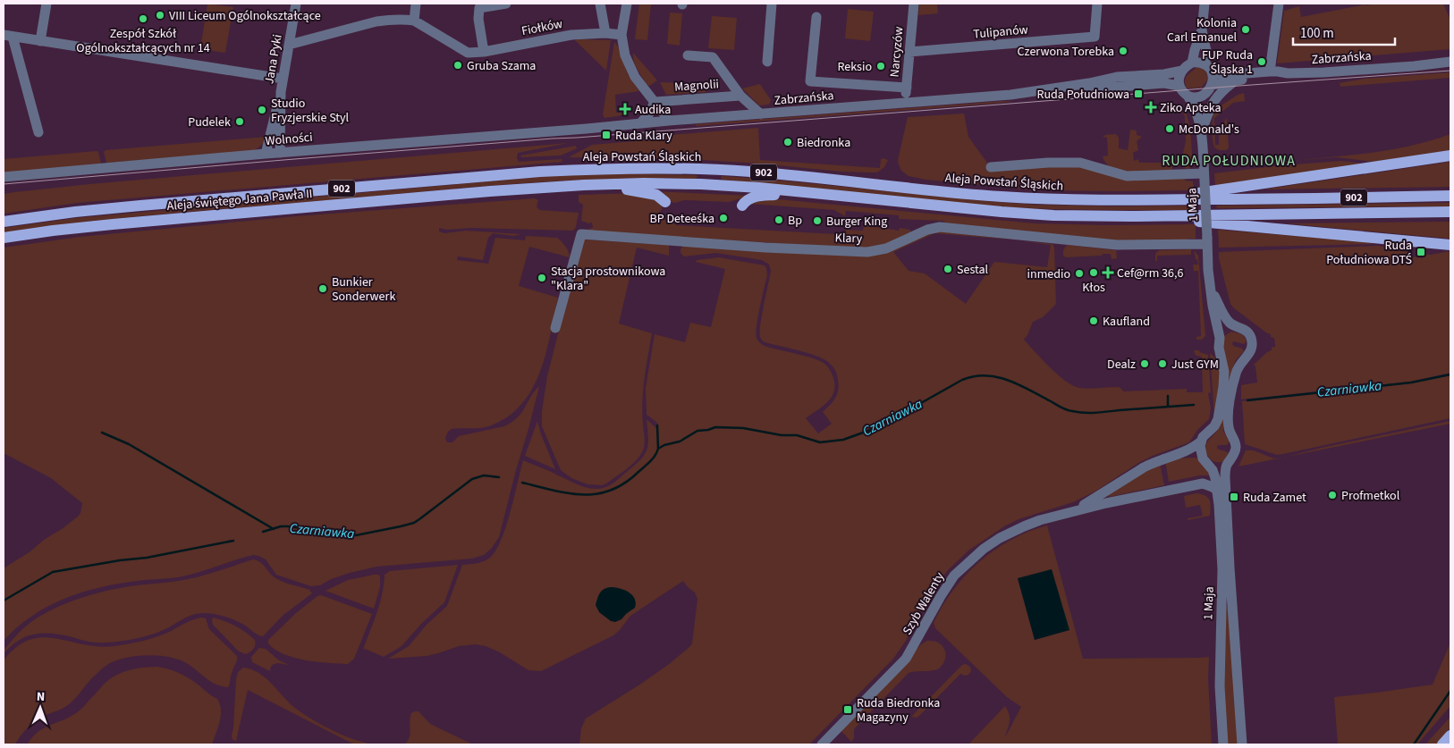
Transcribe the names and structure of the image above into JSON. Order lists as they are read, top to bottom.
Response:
{
  "streets": {
    "main road": ["Aleja Powstań Śląskich", "902", "Aleja świętego Jana Pawła II"],
    "street": [
      "Fiołków",
      "Tulipanów",
      "Narcyzów",
      "Zabrzańska",
      "Jana Pyki",
      "Magnolii",
      "Wolności",
      "1 Maja",
      "Klary",
      "Szyb Walenty"
    ]
  },
  "crossings": [
    ["Tulipanów", "Narcyzów"],
    ["Narcyzów", "Zabrzańska"],
    ["Zabrzańska", "Magnolii"],
    ["Zabrzańska", "Wolności"],
    ["Zabrzańska", "1 Maja"],
    ["Jana Pyki", "Wolności"],
    ["Aleja Powstań Śląskich", "Aleja świętego Jana Pawła II"],
    ["902", "Aleja świętego Jana Pawła II"],
    ["1 Maja", "Klary"],
    ["1 Maja", "Szyb Walenty"]
  ],
  "districts": ["RUDA POŁUDNIOWA"],
  "water": ["Czarniawka"],
  "places": {
    "other": [
      "VIII Liceum Ogólnokształcące",
      "Zespół Szkół Ogólnokształcących nr 14",
      "Kolonia Carl Emanuel",
      "Czerwona Torebka",
      "FUP Ruda Śląska 1",
      "Gruba Szama",
      "Reksio",
      "Studio Fryzjerskie Styl",
      "Pudelek",
      "McDonald's",
      "Biedronka",
      "BP Deteeśka",
      "Bp",
      "Burger King",
      "Sestal",
      "Kłos",
      "inmedio",
      "Stacja prostownikowa \"Klara\"",
      "Bunkier Sonderwerk",
      "Kaufland",
      "Dealz",
      "Just GYM",
      "Profmetkol"
    ],
    "transit": [
      "Ruda Południowa",
      "Ruda Klary",
      "Ruda Południowa DTŚ",
      "Ruda Zamet",
      "Ruda Biedronka Magazyny"
    ],
    "health": ["Ziko Apteka", "Audika", "Cef@rm 36,6"]
  },
  "scale_bar": "100 m",
  "north": "top"
}
